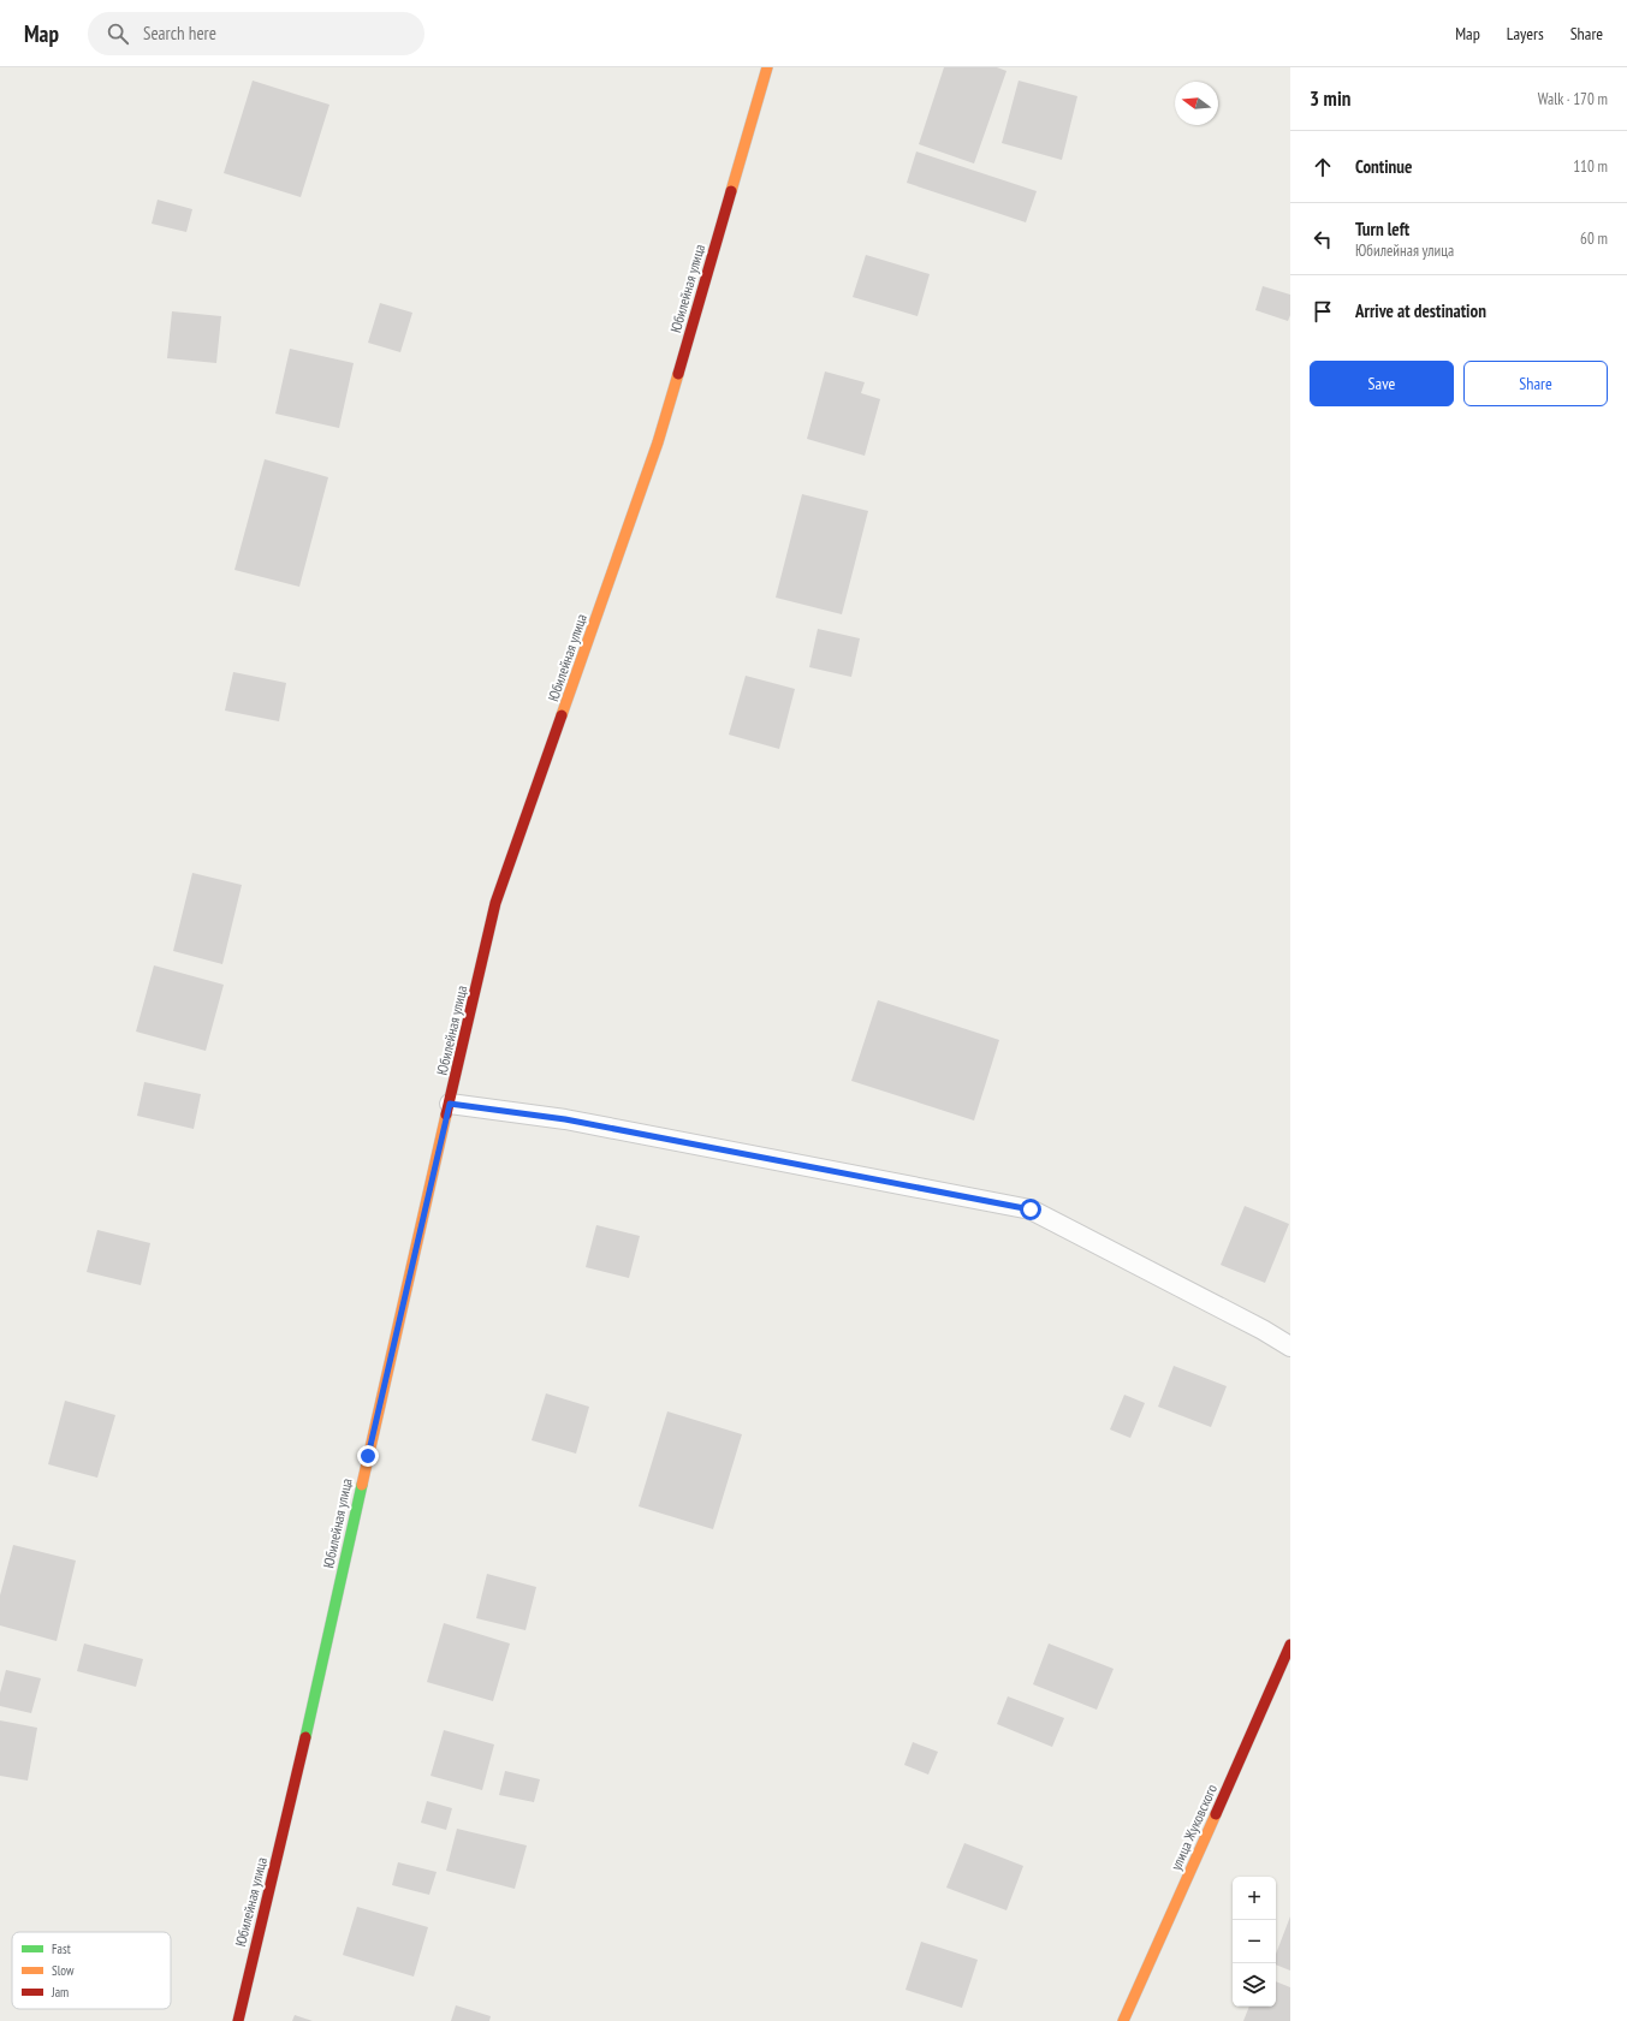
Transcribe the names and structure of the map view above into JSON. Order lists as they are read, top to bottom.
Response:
{
  "streets": {
    "street": ["Юбилейная улица", "улица Жуковского"]
  },
  "legend": ["Fast", "Slow", "Jam"],
  "north": "left",
  "page": {
    "header": "Map",
    "search": "Search here",
    "nav": ["Map", "Layers", "Share"],
    "heading": ["3 min", "Walk · 170 m"],
    "list": [
      ["Continue", "110 m"],
      ["Turn left", "Юбилейная улица", "60 m"],
      "Arrive at destination"
    ],
    "buttons": ["Save", "Share"],
    "map_buttons": ["+", "−"]
  }
}
